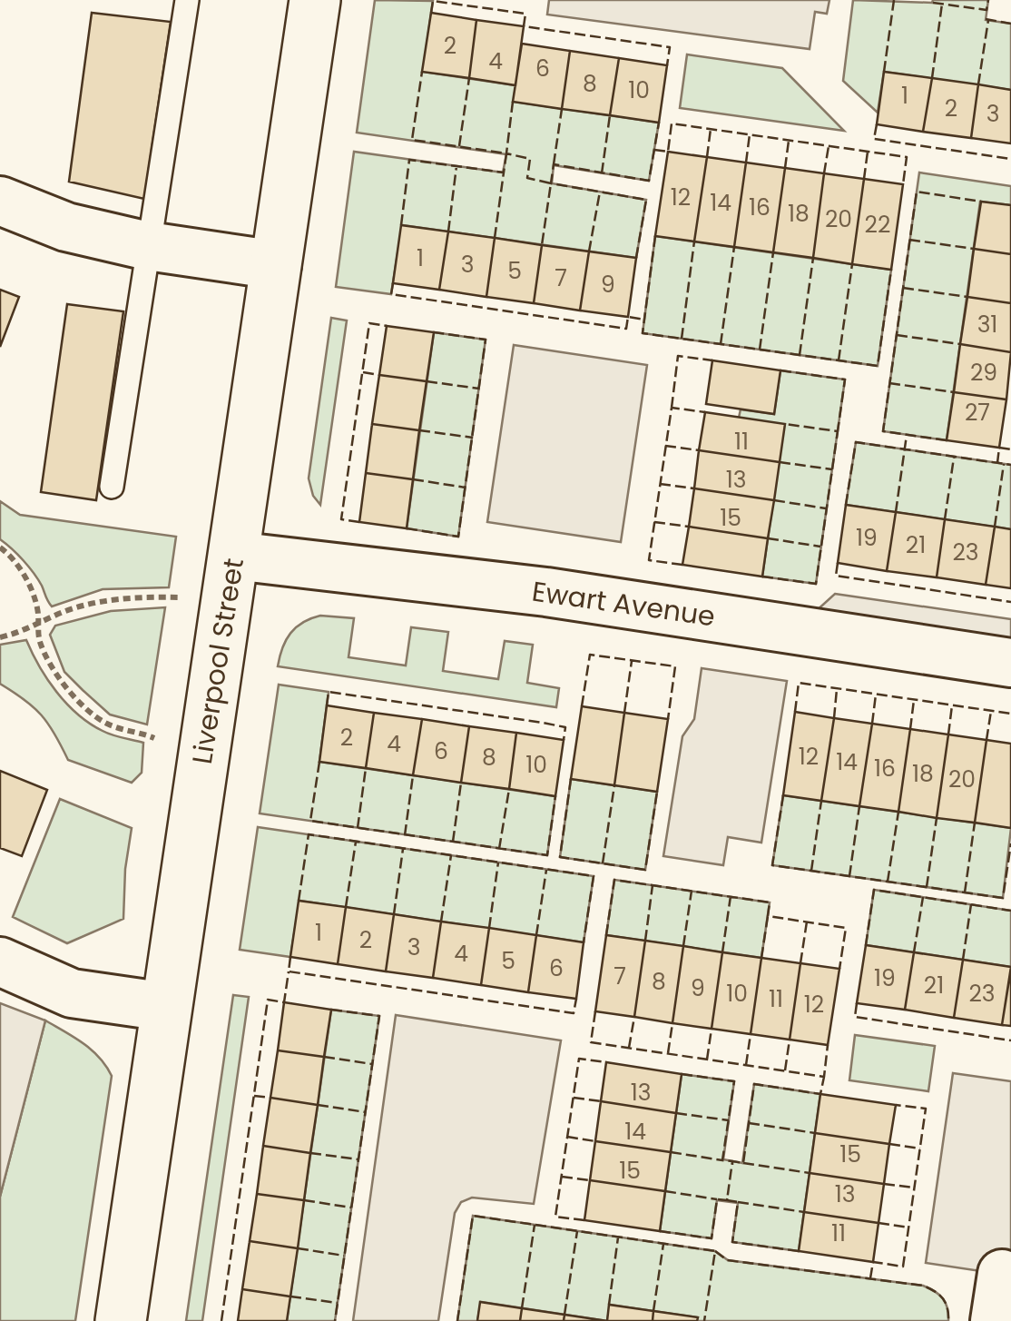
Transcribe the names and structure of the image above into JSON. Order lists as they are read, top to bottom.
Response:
{
  "streets": {
    "street": ["Ewart Avenue", "Liverpool Street"]
  },
  "crossings": [
    ["Ewart Avenue", "Liverpool Street"]
  ],
  "house_numbers": [
    "2",
    "4",
    "6",
    "8",
    "10",
    "1",
    "2",
    "3",
    "12",
    "14",
    "16",
    "18",
    "20",
    "22",
    "1",
    "3",
    "5",
    "7",
    "9",
    "31",
    "29",
    "27",
    "11",
    "13",
    "15",
    "19",
    "21",
    "23",
    "2",
    "4",
    "6",
    "12",
    "8",
    "14",
    "10",
    "16",
    "18",
    "20",
    "1",
    "2",
    "3",
    "4",
    "5",
    "6",
    "7",
    "19",
    "8",
    "21",
    "9",
    "10",
    "23",
    "11",
    "12",
    "13",
    "14",
    "15",
    "15",
    "13",
    "11"
  ]
}
